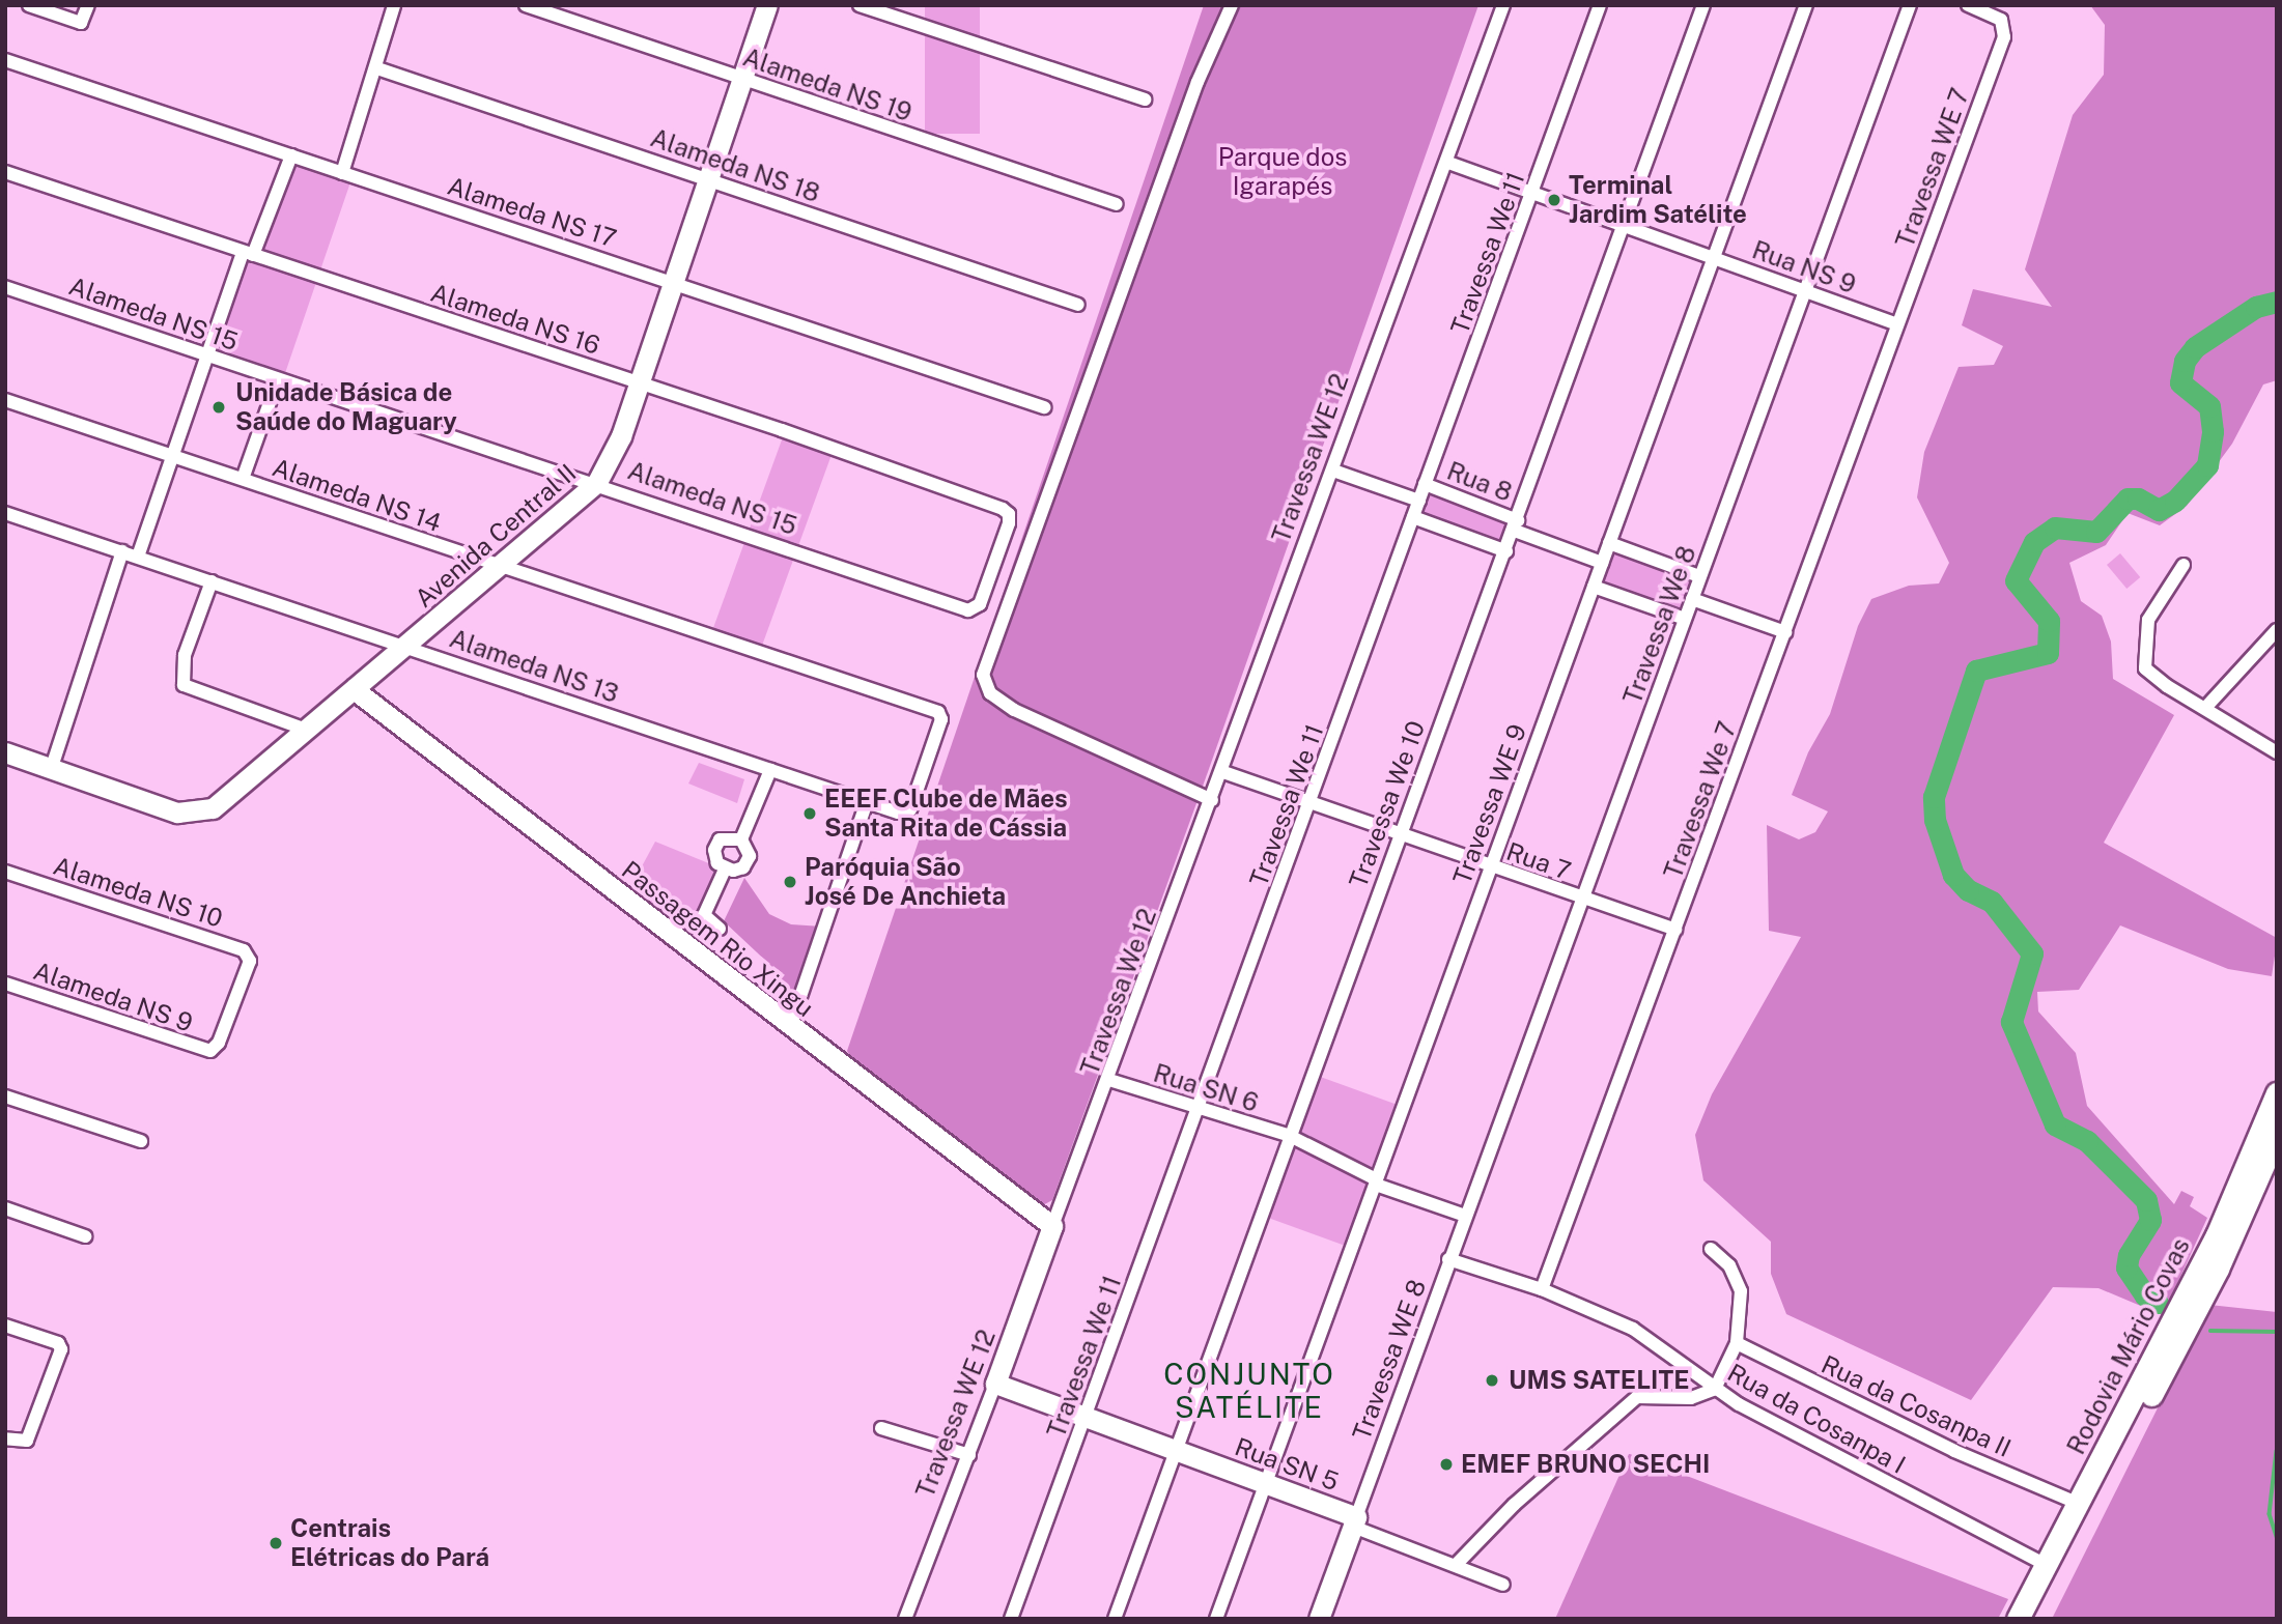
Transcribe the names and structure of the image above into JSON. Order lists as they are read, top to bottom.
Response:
{
  "streets": {
    "main road": [
      "Travessa WE 12",
      "Avenida Central II",
      "Passagem Rio Xingu",
      "Rodovia Mário Covas",
      "Rua SN 5"
    ],
    "street": [
      "Alameda NS 19",
      "Alameda NS 18",
      "Travessa WE 7",
      "Alameda NS 17",
      "Travessa We 11",
      "Rua NS 9",
      "Alameda NS 15",
      "Alameda NS 16",
      "Rua 8",
      "Alameda NS 14",
      "Travessa We 8",
      "Alameda NS 13",
      "Travessa We 7",
      "Travessa We 10",
      "Travessa WE 9",
      "Rua 7",
      "Alameda NS 10",
      "Travessa We 12",
      "Alameda NS 9",
      "Rua SN 6",
      "Travessa WE 8",
      "Rua da Cosanpa II",
      "Rua da Cosanpa I"
    ]
  },
  "crossings": [
    ["Alameda NS 19", "Avenida Central II"],
    ["Alameda NS 18", "Avenida Central II"],
    ["Travessa WE 7", "Rua NS 9"],
    ["Travessa WE 7", "Travessa We 7"],
    ["Alameda NS 17", "Avenida Central II"],
    ["Travessa We 11", "Rua NS 9"],
    ["Travessa We 11", "Rua 8"],
    ["Travessa We 11", "Rua 7"],
    ["Travessa We 11", "Rua SN 6"],
    ["Travessa We 11", "Rua SN 5"],
    ["Rua NS 9", "Travessa WE 12"],
    ["Rua NS 9", "Travessa We 8"],
    ["Rua NS 9", "Travessa We 7"],
    ["Rua NS 9", "Travessa We 10"],
    ["Rua NS 9", "Travessa WE 9"],
    ["Alameda NS 15", "Alameda NS 16"],
    ["Alameda NS 15", "Avenida Central II"],
    ["Alameda NS 16", "Avenida Central II"],
    ["Travessa WE 12", "Rua 8"],
    ["Travessa WE 12", "Rua 7"],
    ["Travessa WE 12", "Passagem Rio Xingu"],
    ["Travessa WE 12", "Travessa We 12"],
    ["Travessa WE 12", "Rua SN 5"],
    ["Rua 8", "Travessa We 10"],
    ["Rua 8", "Travessa WE 9"],
    ["Alameda NS 14", "Avenida Central II"],
    ["Alameda NS 14", "Alameda NS 13"],
    ["Avenida Central II", "Alameda NS 13"],
    ["Avenida Central II", "Passagem Rio Xingu"],
    ["Travessa We 8", "Rua 7"],
    ["Travessa We 8", "Travessa WE 8"],
    ["Travessa We 8", "Rua da Cosanpa I"],
    ["Travessa We 7", "Rua 7"],
    ["Travessa We 7", "Rua da Cosanpa I"],
    ["Travessa We 10", "Rua 7"],
    ["Travessa We 10", "Rua SN 6"],
    ["Travessa We 10", "Rua SN 5"],
    ["Travessa WE 9", "Rua 7"],
    ["Travessa WE 9", "Rua SN 6"],
    ["Travessa WE 9", "Rua SN 5"],
    ["Rua 7", "Travessa We 12"],
    ["Alameda NS 10", "Alameda NS 9"],
    ["Passagem Rio Xingu", "Travessa We 12"],
    ["Travessa We 12", "Rua SN 6"],
    ["Rodovia Mário Covas", "Rua da Cosanpa II"],
    ["Rodovia Mário Covas", "Rua da Cosanpa I"],
    ["Travessa WE 8", "Rua da Cosanpa I"],
    ["Travessa WE 8", "Rua SN 5"]
  ],
  "districts": ["CONJUNTO SATÉLITE"],
  "parks": ["Parque dos Igarapés"],
  "places": [
    "Terminal Jardim Satélite",
    "Unidade Básica de Saúde do Maguary",
    "EEEF Clube de Mães Santa Rita de Cássia",
    "Paróquia São José De Anchieta",
    "UMS SATELITE",
    "EMEF BRUNO SECHI",
    "Centrais Elétricas do Pará"
  ]
}
